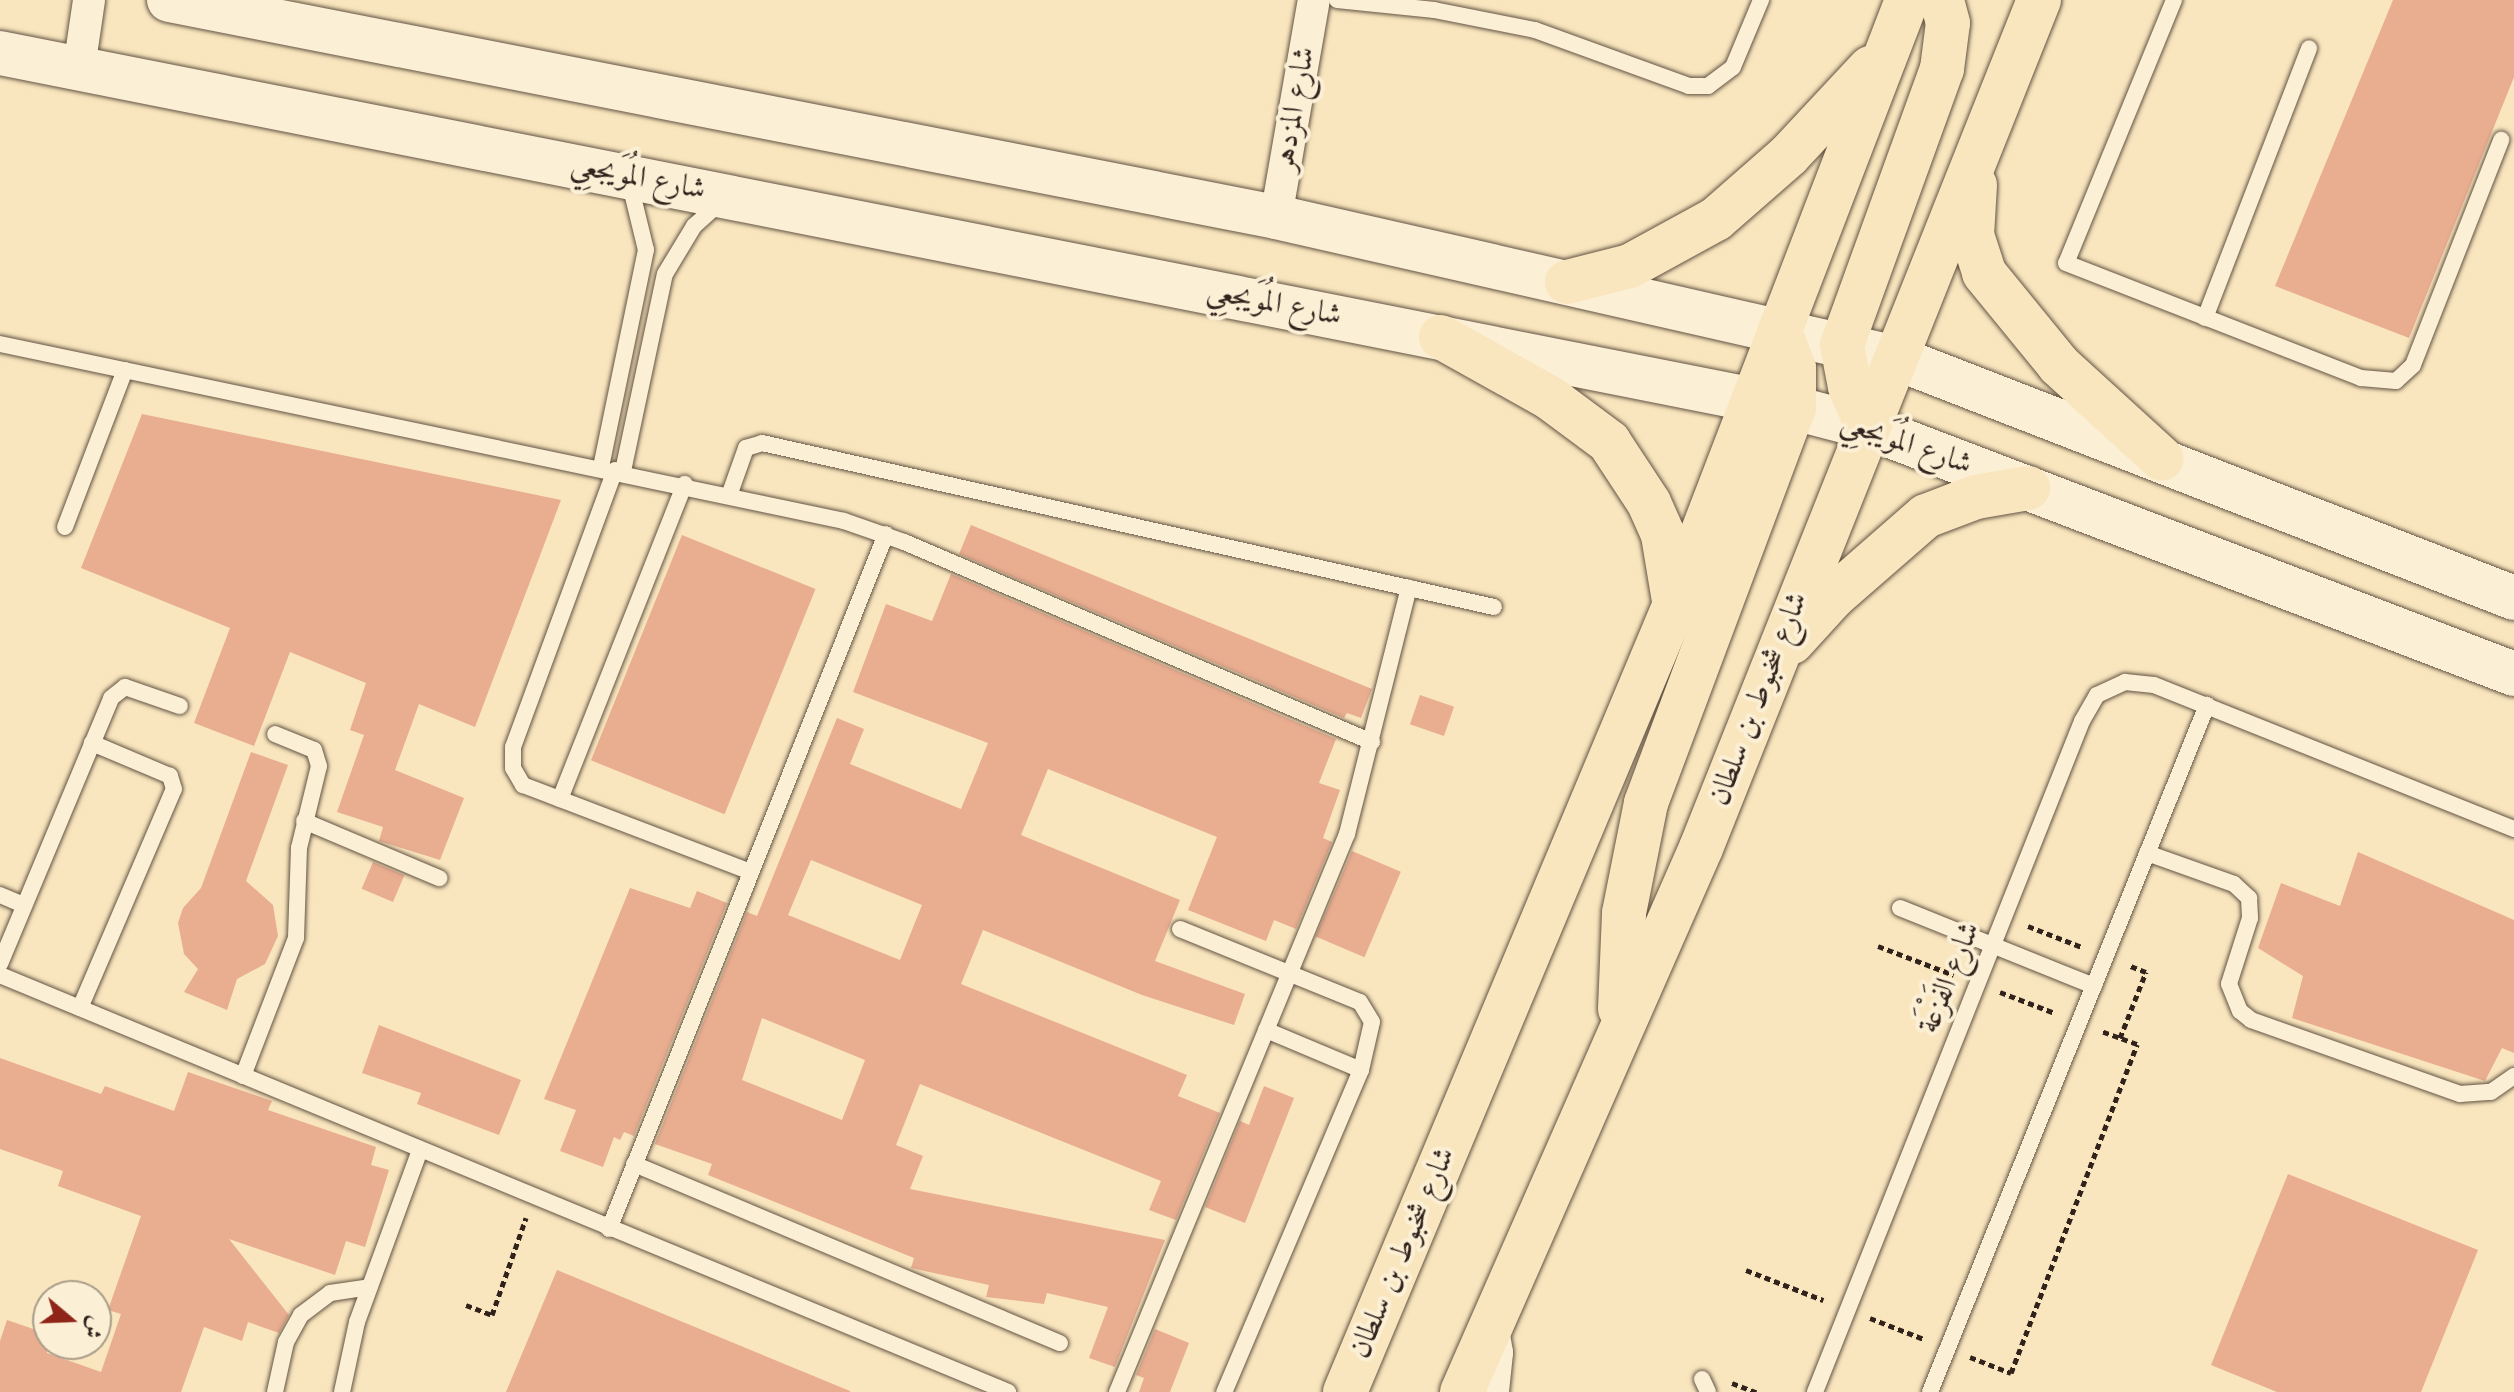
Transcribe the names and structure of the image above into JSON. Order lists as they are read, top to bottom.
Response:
{
  "streets": {
    "main road": ["شارع شخبوط بن سلطان"],
    "street": ["شارع المزدهر", "شارع المُوَيجعِي"],
    "lane": ["شارع الفَزْعَة"]
  },
  "crossings": [
    ["شارع المُوَيجعِي", "شارع شخبوط بن سلطان"]
  ],
  "north": "right"
}
